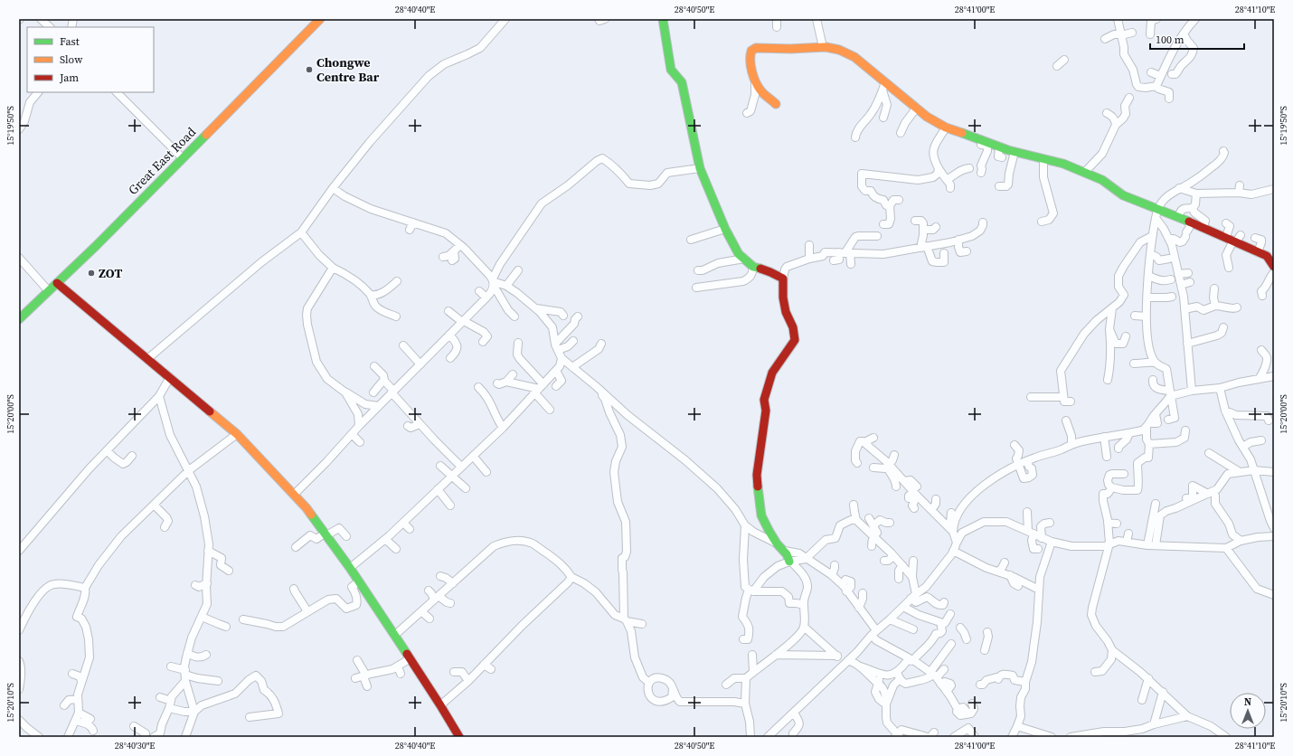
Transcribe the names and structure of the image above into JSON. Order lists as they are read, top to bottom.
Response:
{
  "streets": {
    "main road": ["Great East Road"]
  },
  "places": ["Chongwe Centre Bar", "ZOT"],
  "legend": ["Fast", "Slow", "Jam"],
  "scale_bar": "100 m",
  "north": "top",
  "coordinates": [
    "28°40'40\"E",
    "28°40'50\"E",
    "28°41'00\"E",
    "28°41'10\"E",
    "15°19'50\"S",
    "15°20'00\"S",
    "15°20'10\"S",
    "28°40'30\"E"
  ]
}
